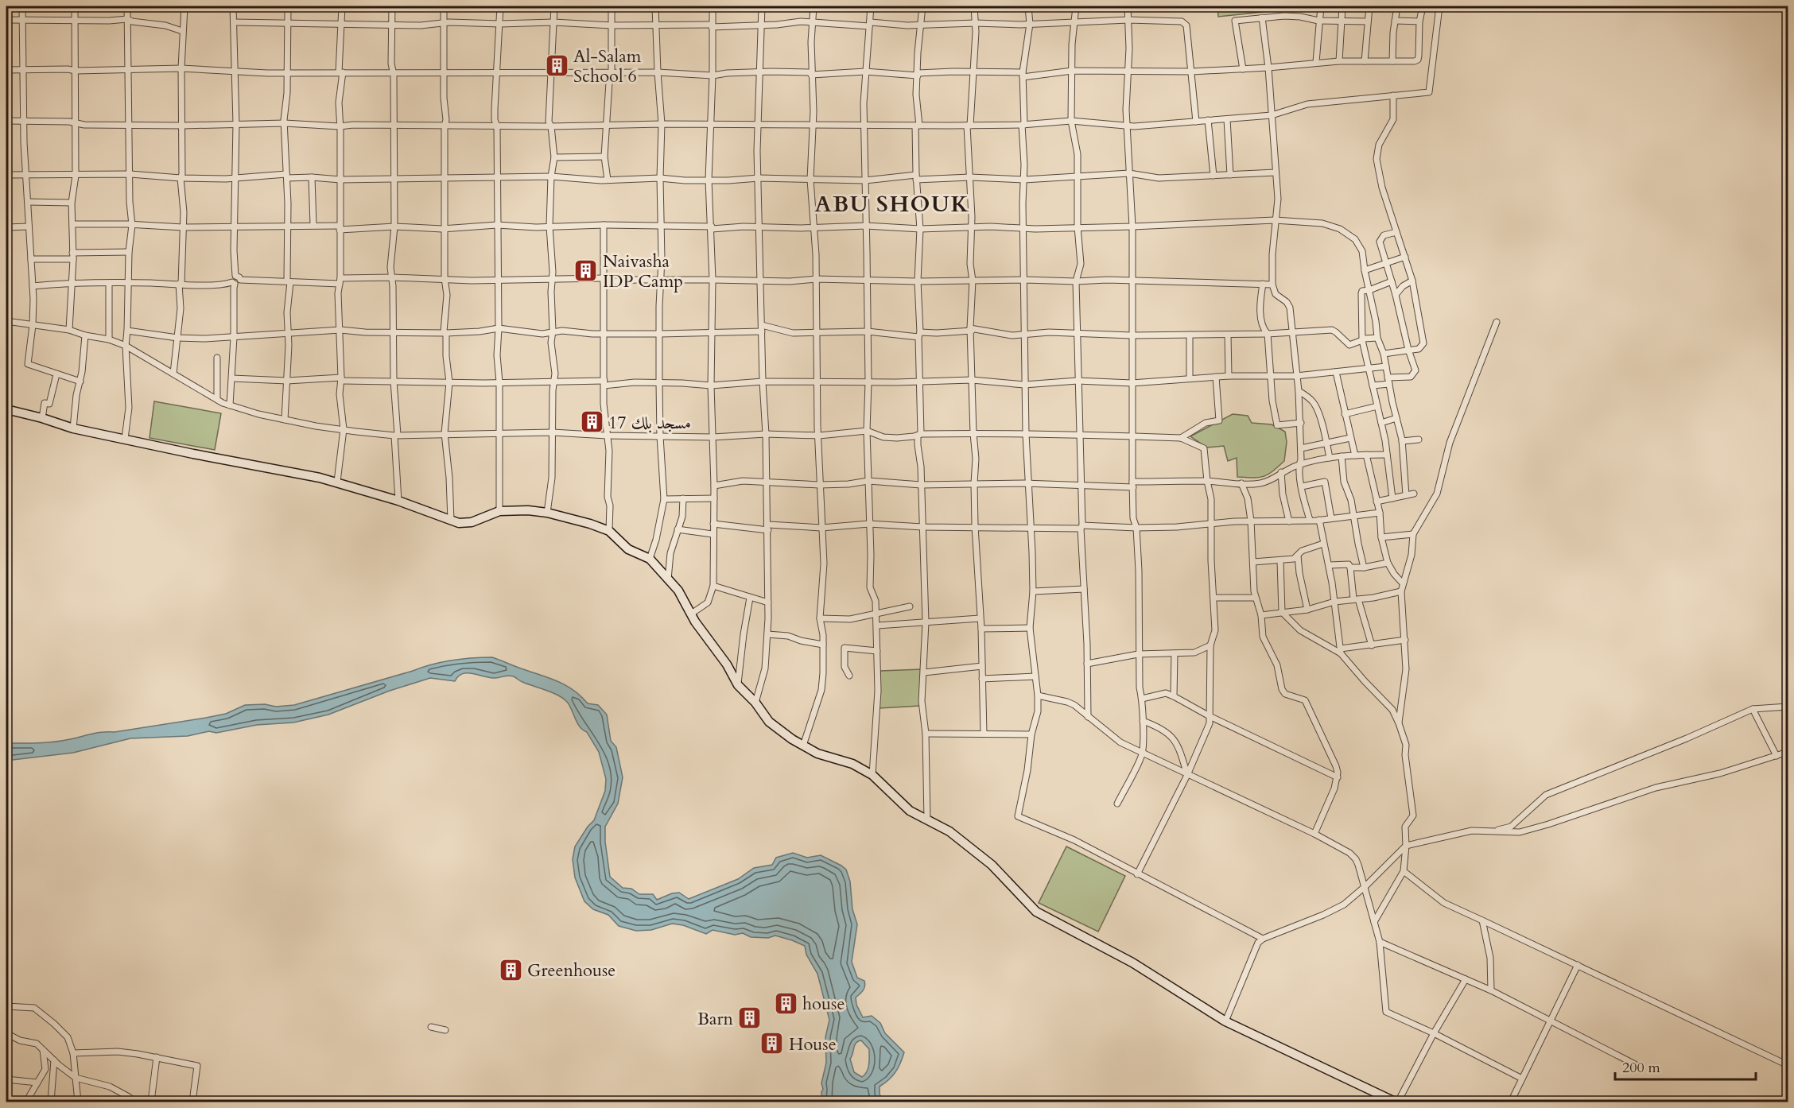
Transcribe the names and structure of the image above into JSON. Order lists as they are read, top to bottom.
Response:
{
  "districts": ["ABU SHOUK"],
  "places": {
    "building": [
      "Al-Salam School 6",
      "Naivasha IDP Camp",
      "مسجد بلك 17",
      "Greenhouse",
      "house",
      "Barn",
      "House"
    ]
  },
  "scale_bar": "200 m"
}
